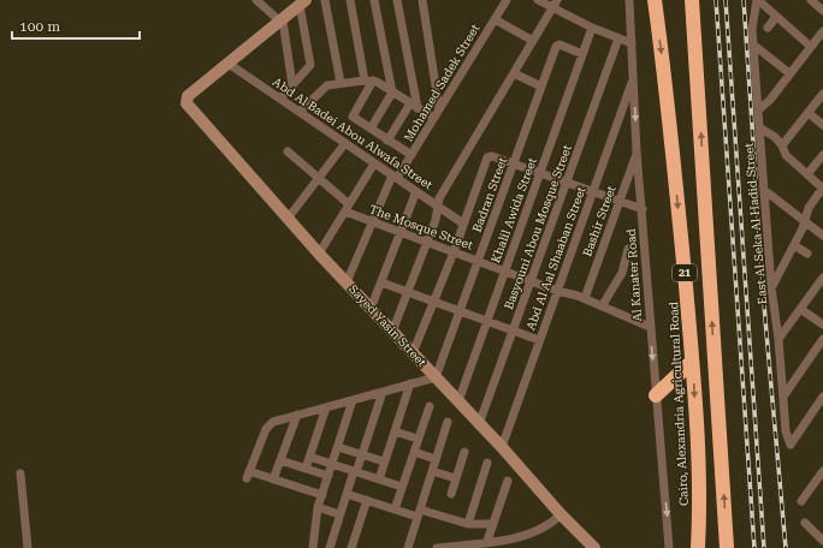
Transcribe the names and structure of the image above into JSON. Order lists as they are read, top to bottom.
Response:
{
  "streets": {
    "highway": ["21", "Cairo, Alexandria Agricultural Road"],
    "street": [
      "Mohamed Sadek Street",
      "Abd Al Badei Abou Alwafa Street",
      "Badran Street",
      "Khalil Awida Street",
      "Bashir Street",
      "East Al Seka Al Hadid Street",
      "The Mosque Street",
      "Basyouni Abou Mosque Street",
      "Abd Al Aal Shaaban Street",
      "Al Kanater Road",
      "Sayed Yasin Street"
    ]
  },
  "crossings": [
    ["Mohamed Sadek Street", "Abd Al Badei Abou Alwafa Street"],
    ["Mohamed Sadek Street", "The Mosque Street"],
    ["Mohamed Sadek Street", "Sayed Yasin Street"],
    ["Abd Al Badei Abou Alwafa Street", "Sayed Yasin Street"],
    ["Badran Street", "Khalil Awida Street"],
    ["Badran Street", "The Mosque Street"],
    ["Badran Street", "Sayed Yasin Street"],
    ["Khalil Awida Street", "The Mosque Street"],
    ["Khalil Awida Street", "Sayed Yasin Street"],
    ["Bashir Street", "The Mosque Street"],
    ["Bashir Street", "Al Kanater Road"],
    ["The Mosque Street", "Basyouni Abou Mosque Street"],
    ["The Mosque Street", "Abd Al Aal Shaaban Street"],
    ["The Mosque Street", "Al Kanater Road"],
    ["Basyouni Abou Mosque Street", "Sayed Yasin Street"],
    ["Abd Al Aal Shaaban Street", "Al Kanater Road"],
    ["Abd Al Aal Shaaban Street", "Sayed Yasin Street"]
  ],
  "one_way": ["Al Kanater Road"],
  "scale_bar": "100 m"
}
